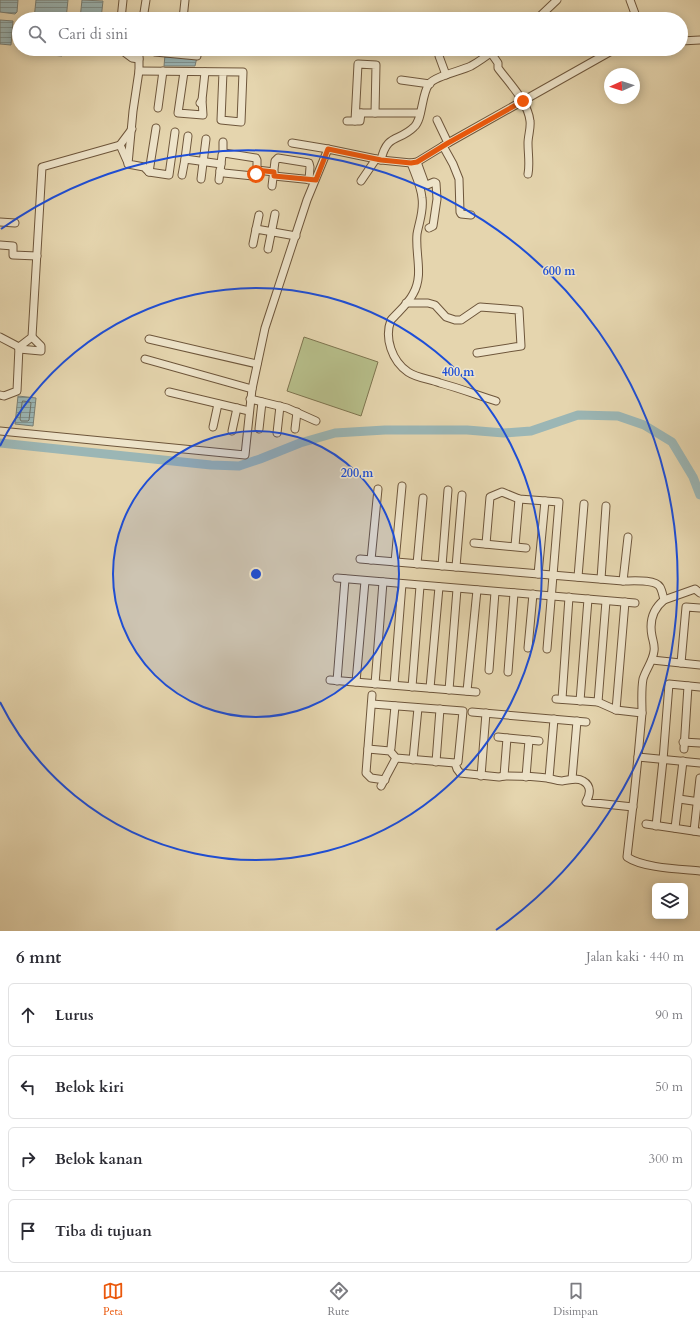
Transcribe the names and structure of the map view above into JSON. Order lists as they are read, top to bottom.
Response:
{
  "north": "left",
  "page": {
    "search": "Cari di sini",
    "heading": ["6 mnt", "Jalan kaki · 440 m"],
    "list": [
      ["Lurus", "90 m"],
      ["Belok kiri", "50 m"],
      ["Belok kanan", "300 m"],
      "Tiba di tujuan"
    ],
    "nav": ["Peta", "Rute", "Disimpan"]
  },
  "rings": ["600 m", "400 m", "200 m"]
}
